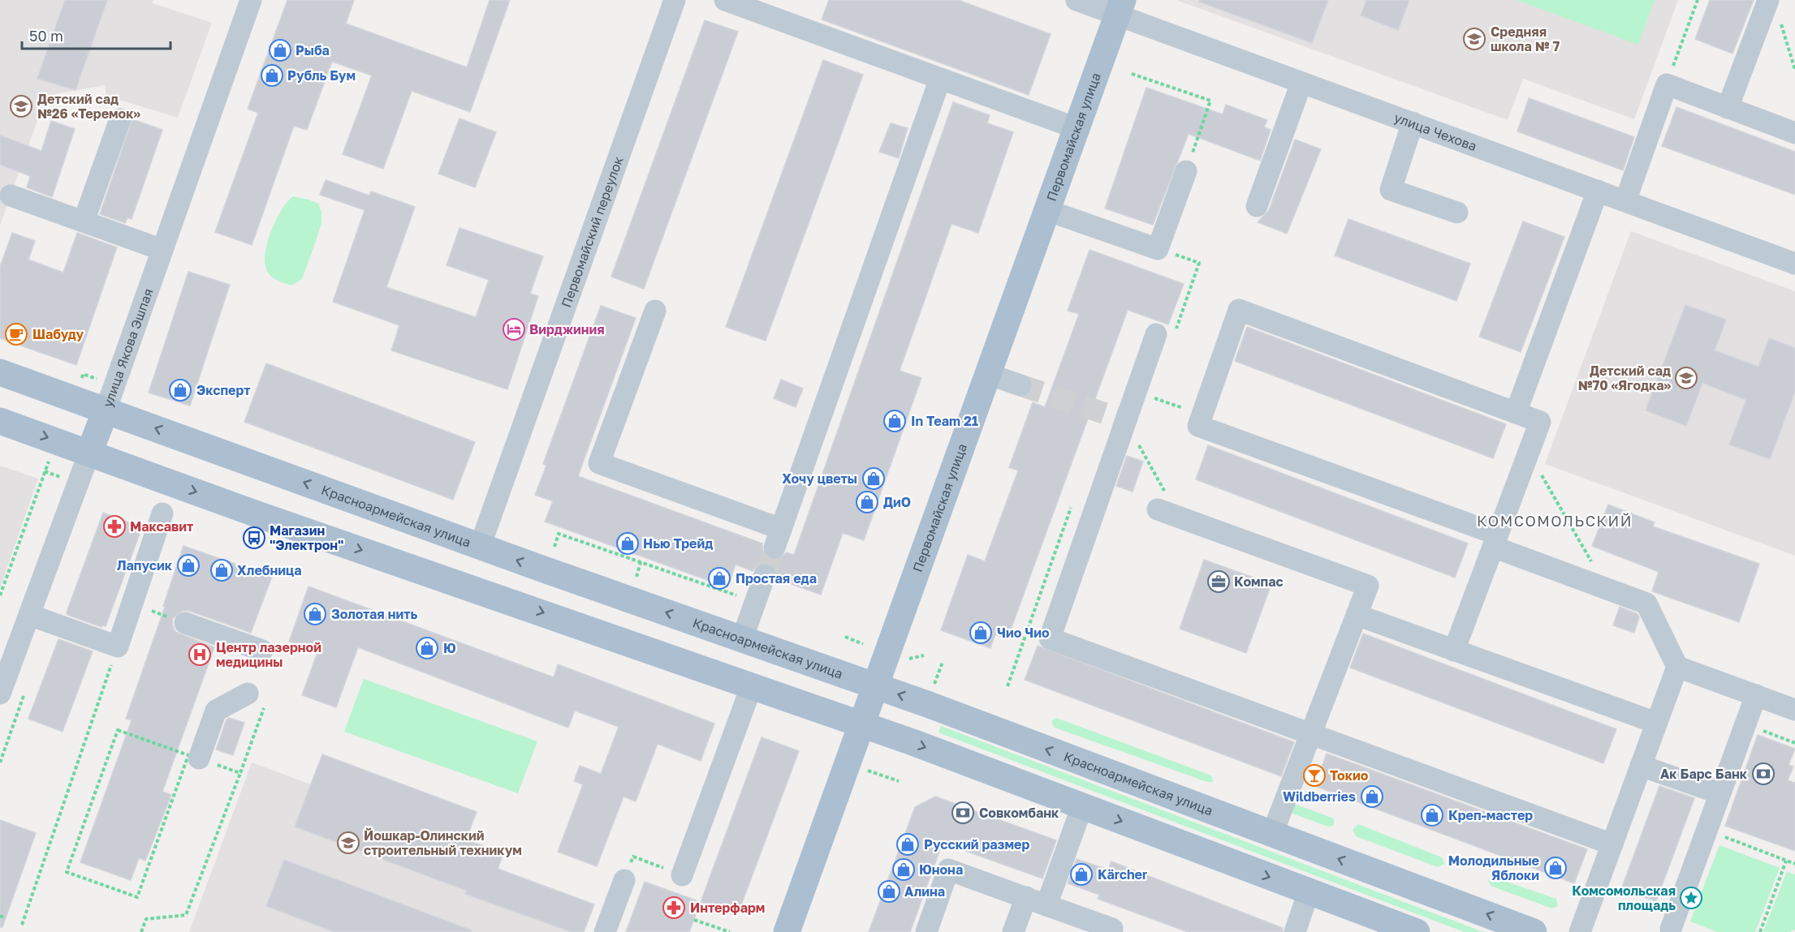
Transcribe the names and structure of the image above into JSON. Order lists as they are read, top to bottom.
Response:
{
  "streets": {
    "main road": ["Первомайская улица", "улица Якова Эшпая", "Красноармейская улица"],
    "street": ["улица Чехова", "Первомайский переулок"]
  },
  "crossings": [
    ["улица Чехова", "Первомайская улица"],
    ["Первомайская улица", "Красноармейская улица"],
    ["Первомайский переулок", "Красноармейская улица"],
    ["улица Якова Эшпая", "Красноармейская улица"]
  ],
  "districts": ["КОМСОМОЛЬСКИЙ"],
  "places": {
    "school or university": [
      "Средняя школа № 7",
      "Детский сад №26 «Теремок»",
      "Детский сад №70 «Ягодка»",
      "Йошкар-Олинский строительный техникум"
    ],
    "shop": [
      "Рыба",
      "Рубль Бум",
      "Эксперт",
      "In Team 21",
      "Хочу цветы",
      "ДиО",
      "Нью Трейд",
      "Лапусик",
      "Хлебница",
      "Простая еда",
      "Золотая нить",
      "Чио Чио",
      "Ю",
      "Wildberries",
      "Креп-мастер",
      "Русский размер",
      "Молодильные Яблоки",
      "Юнона",
      "Kärcher",
      "Алина"
    ],
    "hotel": ["Вирджиния"],
    "cafe": ["Шабуду"],
    "pharmacy": ["Максавит", "Интерфарм"],
    "bus stop": ["Магазин \"Электрон\""],
    "office": ["Компас"],
    "hospital": ["Центр лазерной медицины"],
    "bank": ["Ак Барс Банк", "Совкомбанк"],
    "bar": ["Токио"],
    "place": ["Комсомольская площадь"]
  },
  "scale_bar": "50 m"
}
